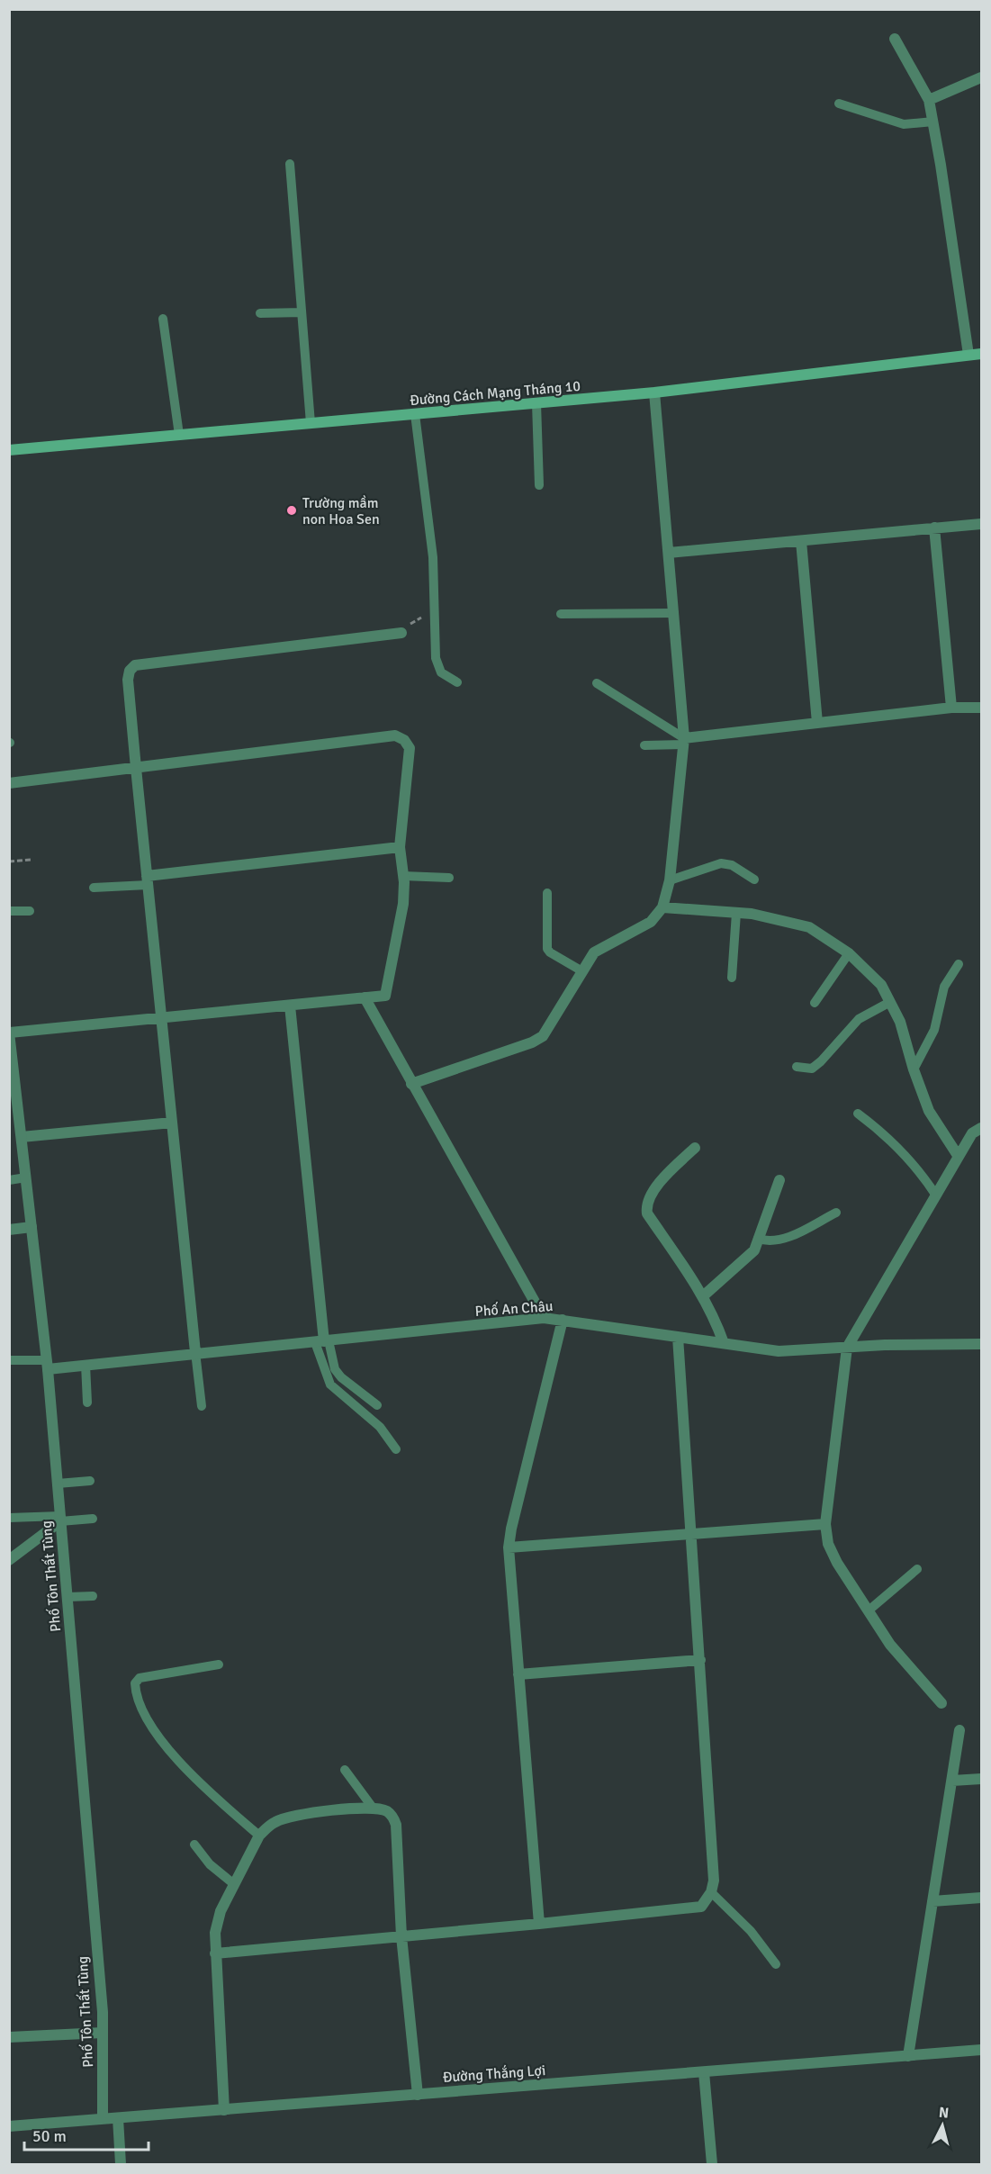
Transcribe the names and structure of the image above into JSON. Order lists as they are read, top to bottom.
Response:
{
  "streets": {
    "main road": ["Đường Cách Mạng Tháng 10"],
    "street": ["Phố An Châu", "Phố Tôn Thất Tùng", "Đường Thắng Lợi"]
  },
  "crossings": [
    ["Phố An Châu", "Phố Tôn Thất Tùng"],
    ["Phố Tôn Thất Tùng", "Đường Thắng Lợi"]
  ],
  "places": ["Trường mầm non Hoa Sen"],
  "scale_bar": "50 m",
  "north": "top"
}
